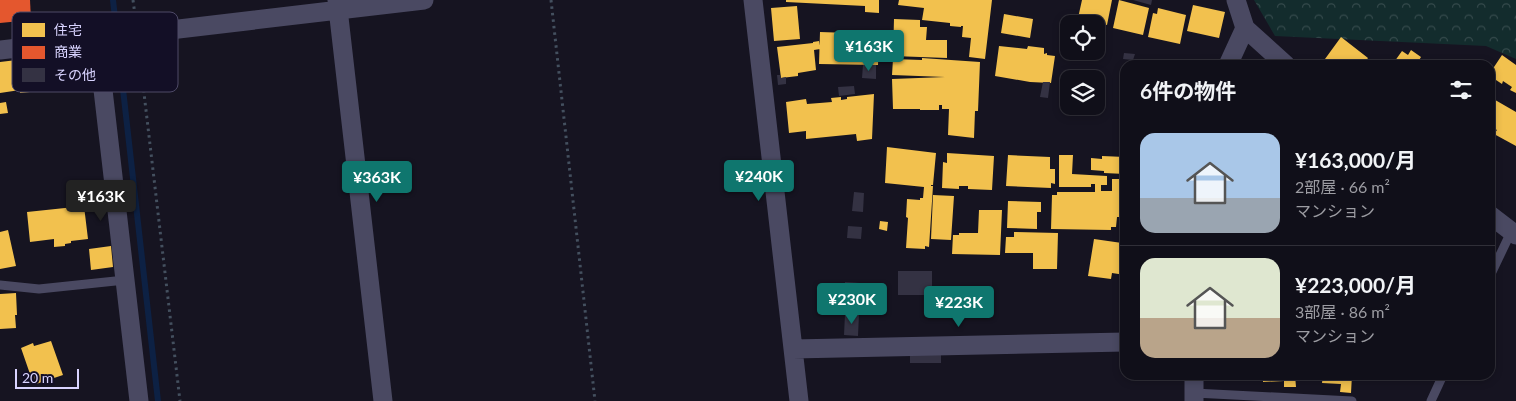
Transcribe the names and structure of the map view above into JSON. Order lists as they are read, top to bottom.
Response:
{
  "legend": ["住宅", "商業", "その他"],
  "scale_bar": "20 m",
  "page": {
    "price": [
      "¥163K",
      "¥240K",
      "¥363K",
      "¥163K",
      "¥230K",
      "¥223K"
    ],
    "heading": "6件の物件",
    "list": [
      {
        "name": "¥163,000/月",
        "note": "2部屋 · 66 m² · マンション"
      },
      {
        "name": "¥223,000/月",
        "note": "3部屋 · 86 m² · マンション"
      }
    ],
    "scale": "20 m"
  }
}
